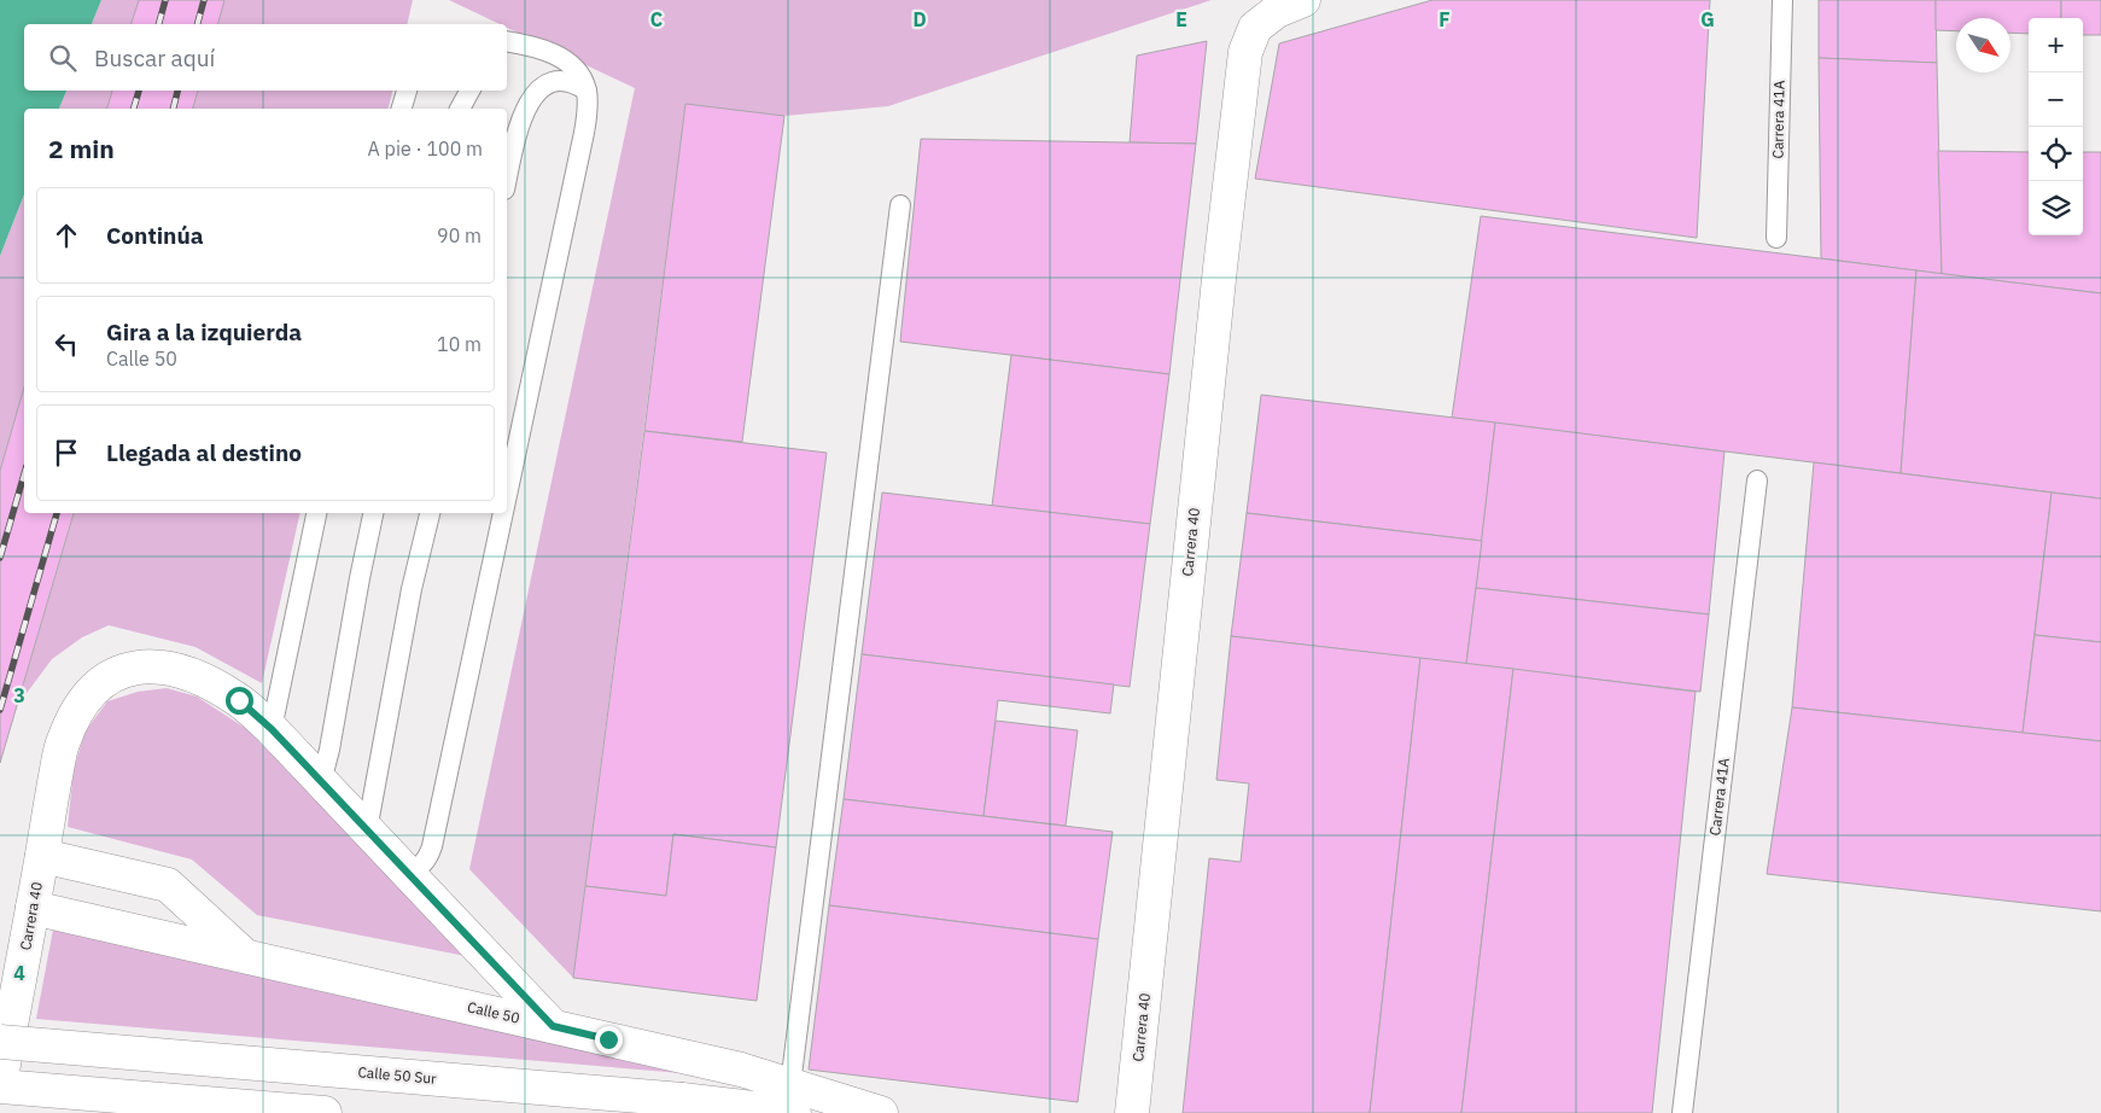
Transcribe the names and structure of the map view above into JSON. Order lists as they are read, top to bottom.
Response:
{
  "streets": {
    "street": ["Carrera 40", "Calle 50", "Calle 50 Sur"],
    "lane": ["Carrera 41A"]
  },
  "crossings": [
    ["Carrera 40", "Calle 50"],
    ["Calle 50", "Calle 50 Sur"]
  ],
  "north": "bottom right",
  "page": {
    "map_buttons": ["+", "−"],
    "search": "Buscar aquí",
    "heading": ["2 min", "A pie · 100 m"],
    "list": [
      ["Continúa", "90 m"],
      ["Gira a la izquierda", "Calle 50", "10 m"],
      "Llegada al destino"
    ]
  },
  "grid": {
    "columns": [
      "C",
      "D",
      "E",
      "F",
      "G"
    ],
    "rows": ["3", "4"]
  }
}
